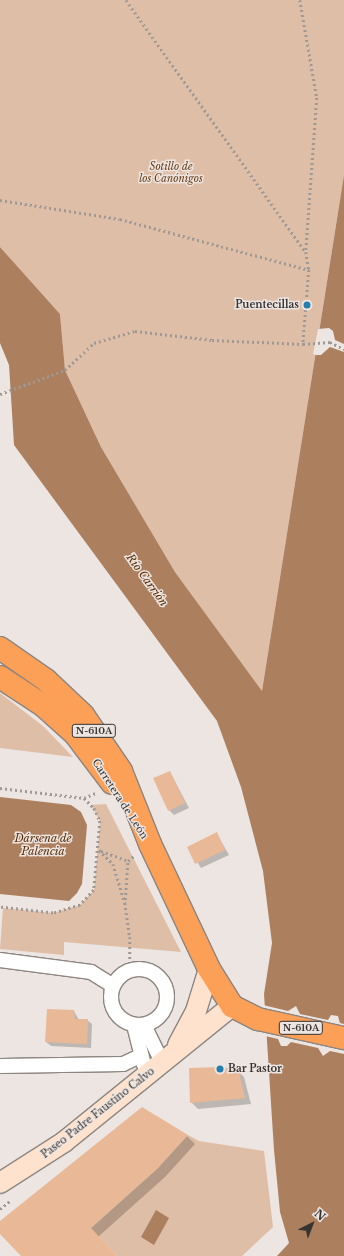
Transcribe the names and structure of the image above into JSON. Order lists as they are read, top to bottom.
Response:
{
  "streets": {
    "highway": ["N-610A", "Carretera de León"],
    "street": ["Paseo Padre Faustino Calvo"]
  },
  "crossings": [
    ["N-610A", "Carretera de León"],
    ["N-610A", "Paseo Padre Faustino Calvo"],
    ["Carretera de León", "Paseo Padre Faustino Calvo"]
  ],
  "water": ["Río Carrión", "Dársena de Palencia"],
  "parks": ["Sotillo de los Canónigos"],
  "places": ["Puentecillas", "Bar Pastor"],
  "north": "top right"
}
